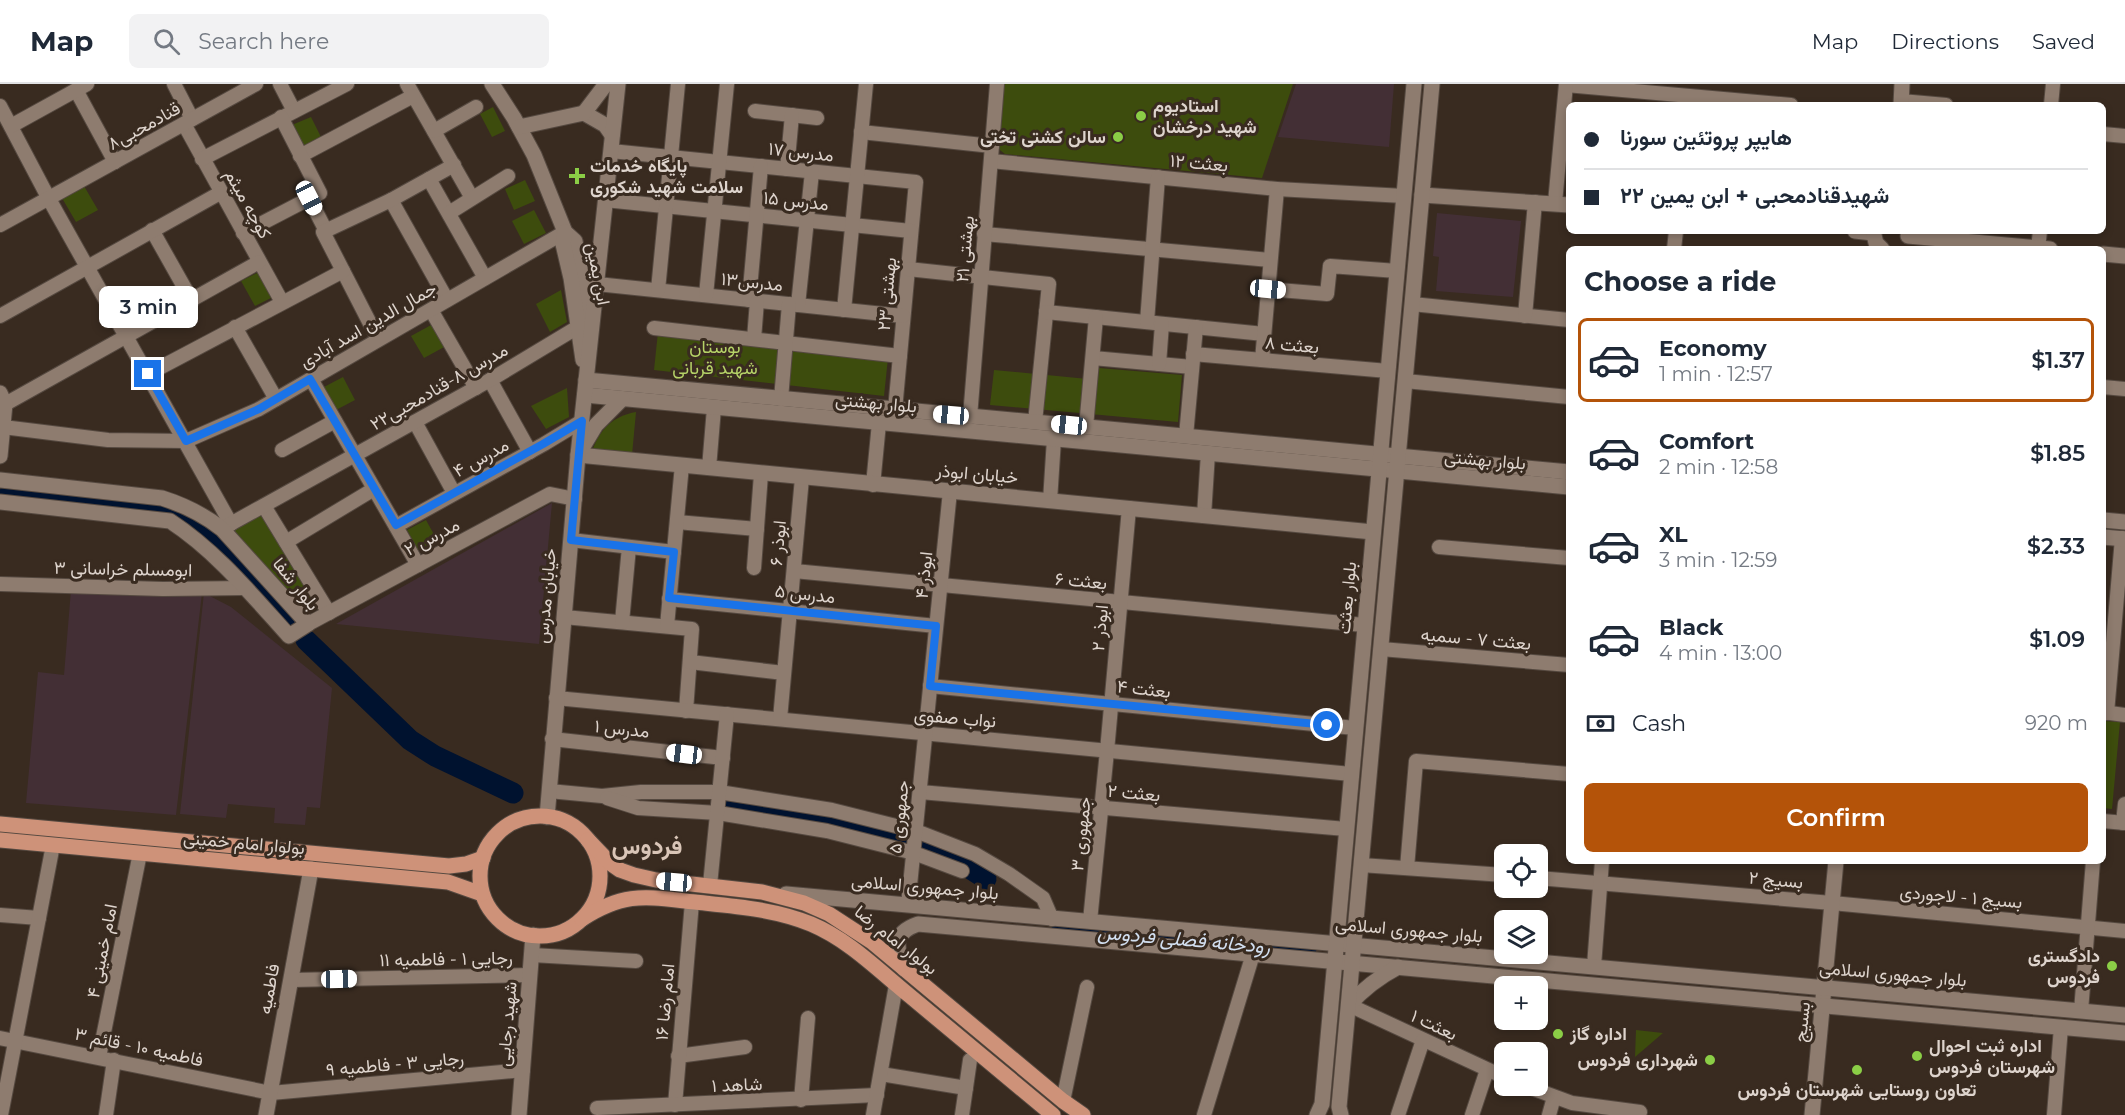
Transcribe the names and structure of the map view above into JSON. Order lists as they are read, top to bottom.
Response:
{
  "streets": {
    "main road": [
      "ابن یمین",
      "بلوار بهشتی",
      "خیابان ابوذر",
      "بلوار شفا",
      "خیابان مدرس",
      "بلوار بعثت",
      "بولوار امام خمینی",
      "بلوار جمهوری اسلامی",
      "بولوار امام رضا",
      "فاطمیه",
      "بسیج",
      "شهید رجایی"
    ],
    "street": [
      "قنادمحبی۸",
      "مدرس ۱۷",
      "بعثت ۱۲",
      "مدرس ۱۵",
      "کوچه میثم",
      "بهشتی ۲۱",
      "مدرس۱۳",
      "بهشتی ۲۳",
      "جمال الدین اسد آبادی",
      "بعثت ۸",
      "مدرس ۸-قنادمحبی۲۲",
      "مدرس ۴",
      "مدرس ۲",
      "ابوذر ۶",
      "ابومسلم خراسانی ۳",
      "ابوذر ۴",
      "بعثت ۶",
      "مدرس ۵",
      "ابوذر ۲",
      "بعثت ۷ - سمیه",
      "بعثت ۴",
      "نواب صفوی",
      "مدرس ۱",
      "بعثت ۲",
      "جمهوری ۵",
      "جمهوری ۳",
      "بسیج ۲",
      "بسیج ۱ - لاجوردی",
      "امام خمینی ۴",
      "رجایی ۱ - فاطمیه ۱۱",
      "امام رضا ۱۶",
      "بعثت ۱",
      "فاطمیه ۱۰ - قائم ۳",
      "رجایی ۳ - فاطمیه ۹",
      "شاهد ۱"
    ]
  },
  "crossings": [
    ["قنادمحبی۸", "کوچه میثم"],
    ["مدرس ۱۷", "بهشتی ۲۳"],
    ["مدرس ۱۷", "خیابان مدرس"],
    ["بعثت ۱۲", "بهشتی ۲۱"],
    ["بعثت ۱۲", "بلوار بعثت"],
    ["مدرس ۱۵", "بهشتی ۲۳"],
    ["مدرس ۱۵", "خیابان مدرس"],
    ["بهشتی ۲۱", "بلوار بهشتی"],
    ["ابن یمین", "جمال الدین اسد آبادی"],
    ["ابن یمین", "خیابان مدرس"],
    ["مدرس۱۳", "بهشتی ۲۳"],
    ["مدرس۱۳", "خیابان مدرس"],
    ["بهشتی ۲۳", "بلوار بهشتی"],
    ["جمال الدین اسد آبادی", "خیابان مدرس"],
    ["بعثت ۸", "بلوار بعثت"],
    ["مدرس ۸-قنادمحبی۲۲", "بلوار شفا"],
    ["مدرس ۸-قنادمحبی۲۲", "خیابان مدرس"],
    ["بلوار بهشتی", "خیابان مدرس"],
    ["بلوار بهشتی", "بلوار بعثت"],
    ["مدرس ۴", "خیابان مدرس"],
    ["خیابان ابوذر", "ابوذر ۶"],
    ["خیابان ابوذر", "ابوذر ۴"],
    ["خیابان ابوذر", "خیابان مدرس"],
    ["خیابان ابوذر", "بلوار بعثت"],
    ["خیابان ابوذر", "ابوذر ۲"],
    ["مدرس ۲", "بلوار شفا"],
    ["مدرس ۲", "خیابان مدرس"],
    ["ابوذر ۶", "بعثت ۶"],
    ["ابوذر ۶", "مدرس ۵"],
    ["ابوذر ۶", "نواب صفوی"],
    ["ابومسلم خراسانی ۳", "بلوار شفا"],
    ["ابوذر ۴", "بعثت ۶"],
    ["ابوذر ۴", "مدرس ۵"],
    ["ابوذر ۴", "بعثت ۴"],
    ["ابوذر ۴", "نواب صفوی"],
    ["ابوذر ۴", "جمهوری ۵"],
    ["بعثت ۶", "بلوار بعثت"],
    ["بعثت ۶", "ابوذر ۲"],
    ["خیابان مدرس", "نواب صفوی"],
    ["خیابان مدرس", "مدرس ۱"],
    ["خیابان مدرس", "بولوار امام خمینی"],
    ["خیابان مدرس", "بولوار امام رضا"],
    ["خیابان مدرس", "شهید رجایی"],
    ["بلوار بعثت", "بعثت ۴"],
    ["بلوار بعثت", "نواب صفوی"],
    ["بلوار بعثت", "بعثت ۲"],
    ["بلوار بعثت", "بلوار جمهوری اسلامی"],
    ["ابوذر ۲", "بعثت ۴"],
    ["ابوذر ۲", "نواب صفوی"],
    ["ابوذر ۲", "جمهوری ۳"],
    ["نواب صفوی", "جمهوری ۵"],
    ["نواب صفوی", "جمهوری ۳"],
    ["بعثت ۲", "جمهوری ۵"],
    ["بعثت ۲", "جمهوری ۳"],
    ["جمهوری ۵", "بلوار جمهوری اسلامی"],
    ["جمهوری ۳", "بلوار جمهوری اسلامی"],
    ["بولوار امام خمینی", "بولوار امام رضا"],
    ["بولوار امام خمینی", "امام خمینی ۴"],
    ["بولوار امام خمینی", "فاطمیه"],
    ["بولوار امام خمینی", "شهید رجایی"],
    ["بسیج ۲", "بسیج ۱ - لاجوردی"],
    ["بسیج ۲", "بسیج"],
    ["بلوار جمهوری اسلامی", "بولوار امام رضا"],
    ["بلوار جمهوری اسلامی", "بسیج"],
    ["بسیج ۱ - لاجوردی", "بسیج"],
    ["بولوار امام رضا", "امام رضا ۱۶"],
    ["بولوار امام رضا", "شهید رجایی"],
    ["امام خمینی ۴", "فاطمیه ۱۰ - قائم ۳"],
    ["رجایی ۱ - فاطمیه ۱۱", "فاطمیه"],
    ["رجایی ۱ - فاطمیه ۱۱", "شهید رجایی"],
    ["فاطمیه", "فاطمیه ۱۰ - قائم ۳"],
    ["فاطمیه", "رجایی ۳ - فاطمیه ۹"],
    ["امام رضا ۱۶", "شاهد ۱"],
    ["شهید رجایی", "رجایی ۳ - فاطمیه ۹"],
    ["فاطمیه ۱۰ - قائم ۳", "رجایی ۳ - فاطمیه ۹"]
  ],
  "districts": ["فردوس"],
  "water": ["رودخانه فصلی فردوس"],
  "parks": ["بوستان شهید قربانی"],
  "places": {
    "other": [
      "استادیوم شهید درخشان",
      "سالن کشتی تختی",
      "دادگستری فردوس",
      "اداره گاز",
      "اداره ثبت احوال شهرستان فردوس",
      "شهرداری فردوس",
      "تعاون روستایی شهرستان فردوس"
    ],
    "health": ["پایگاه خدمات سلامت شهید شکوری"]
  },
  "page": {
    "header": "Map",
    "search": "Search here",
    "nav": ["Map", "Directions", "Saved"],
    "banner": ["هایپر پروتئین سورنا", "شهیدقنادمحبی + ابن یمین ۲۲"],
    "heading": "Choose a ride",
    "bubble": "3 min",
    "list": [
      {
        "name": "Economy",
        "note": "1 min · 12:57",
        "value": "$1.37"
      },
      {
        "name": "Comfort",
        "note": "2 min · 12:58",
        "value": "$1.85"
      },
      {
        "name": "XL",
        "note": "3 min · 12:59",
        "value": "$2.33"
      },
      {
        "name": "Black",
        "note": "4 min · 13:00",
        "value": "$1.09"
      }
    ],
    "pay": ["Cash", "920 m"],
    "buttons": "Confirm",
    "map_buttons": ["+", "−"]
  }
}
